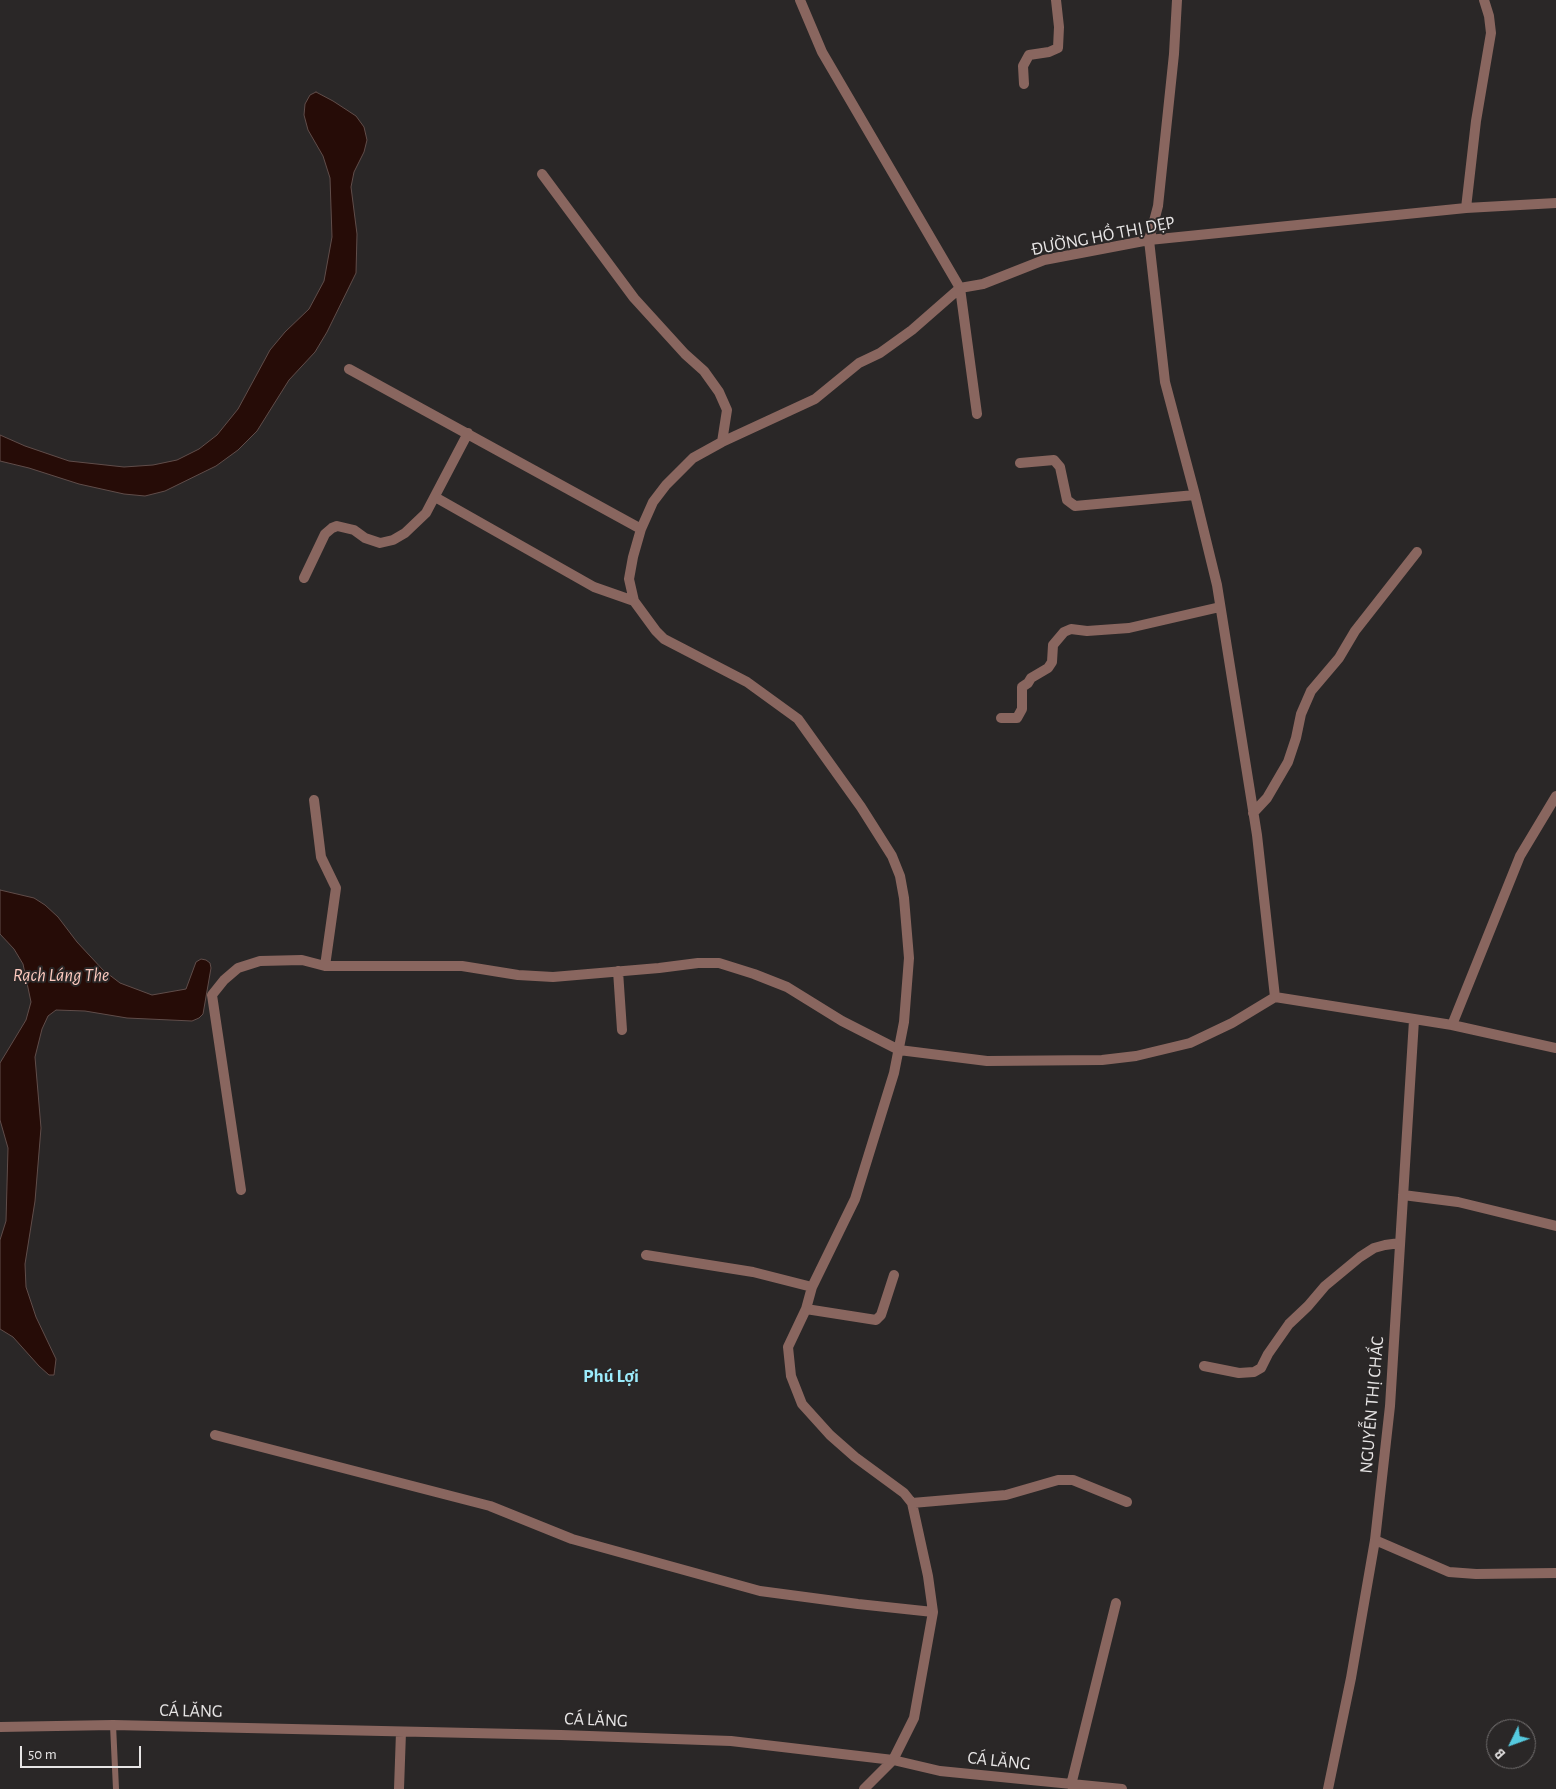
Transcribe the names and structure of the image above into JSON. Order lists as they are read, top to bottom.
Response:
{
  "streets": {
    "street": ["ĐƯỜNG HỒ THỊ DẸP", "NGUYỄN THỊ CHẤC", "CÁ LĂNG"]
  },
  "districts": ["Phú Lợi"],
  "water": ["Rạch Láng The"],
  "scale_bar": "50 m",
  "north": "bottom left"
}
